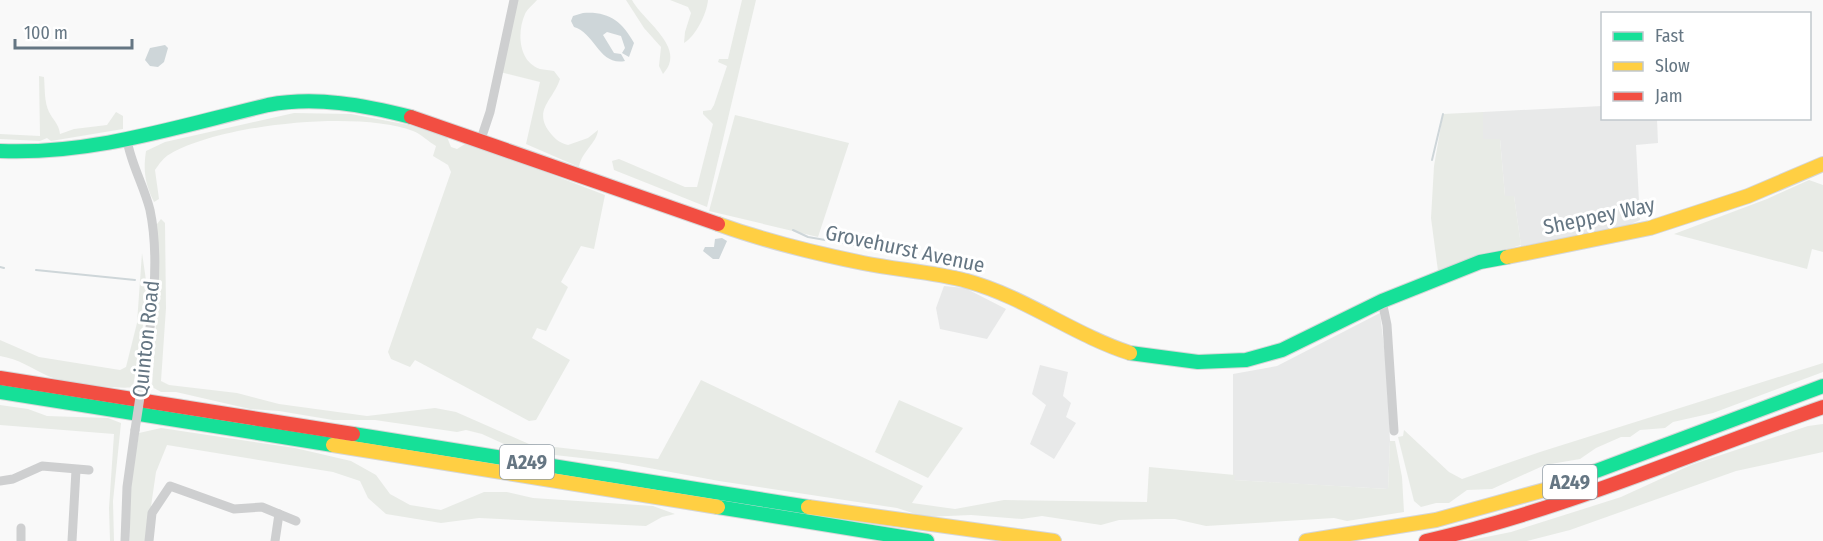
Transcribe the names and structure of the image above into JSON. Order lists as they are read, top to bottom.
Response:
{
  "streets": {
    "main road": ["Sheppey Way", "Grovehurst Avenue", "A249"],
    "street": ["Quinton Road"]
  },
  "crossings": [
    ["Sheppey Way", "Grovehurst Avenue"],
    ["Grovehurst Avenue", "Quinton Road"]
  ],
  "legend": ["Fast", "Slow", "Jam"],
  "scale_bar": "100 m"
}
